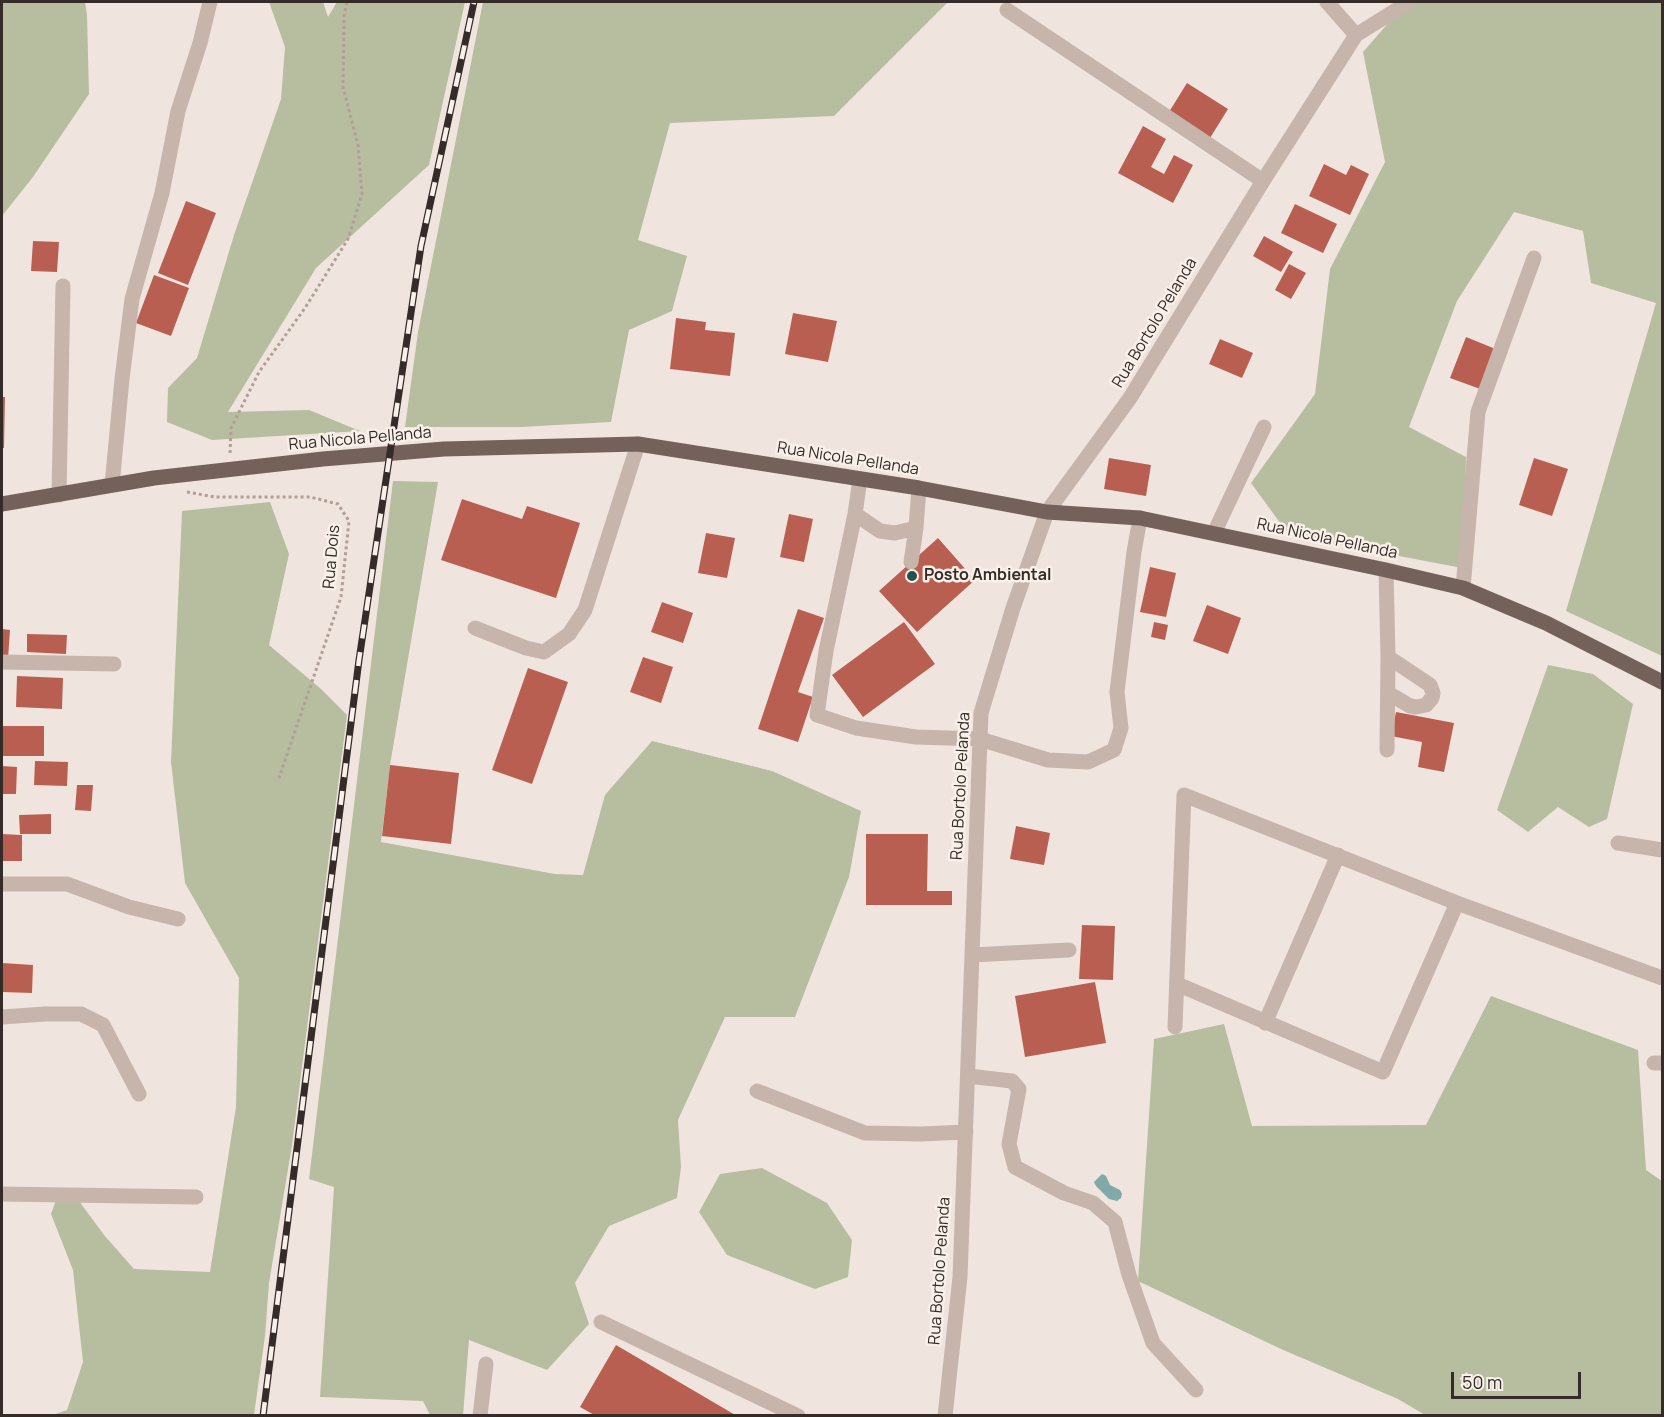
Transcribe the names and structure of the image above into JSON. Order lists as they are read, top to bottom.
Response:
{
  "streets": {
    "main road": ["Rua Nicola Pellanda"],
    "street": ["Rua Bortolo Pelanda"],
    "path": ["Rua Dois"]
  },
  "crossings": [
    ["Rua Bortolo Pelanda", "Rua Nicola Pellanda"]
  ],
  "places": ["Posto Ambiental"],
  "scale_bar": "50 m"
}
